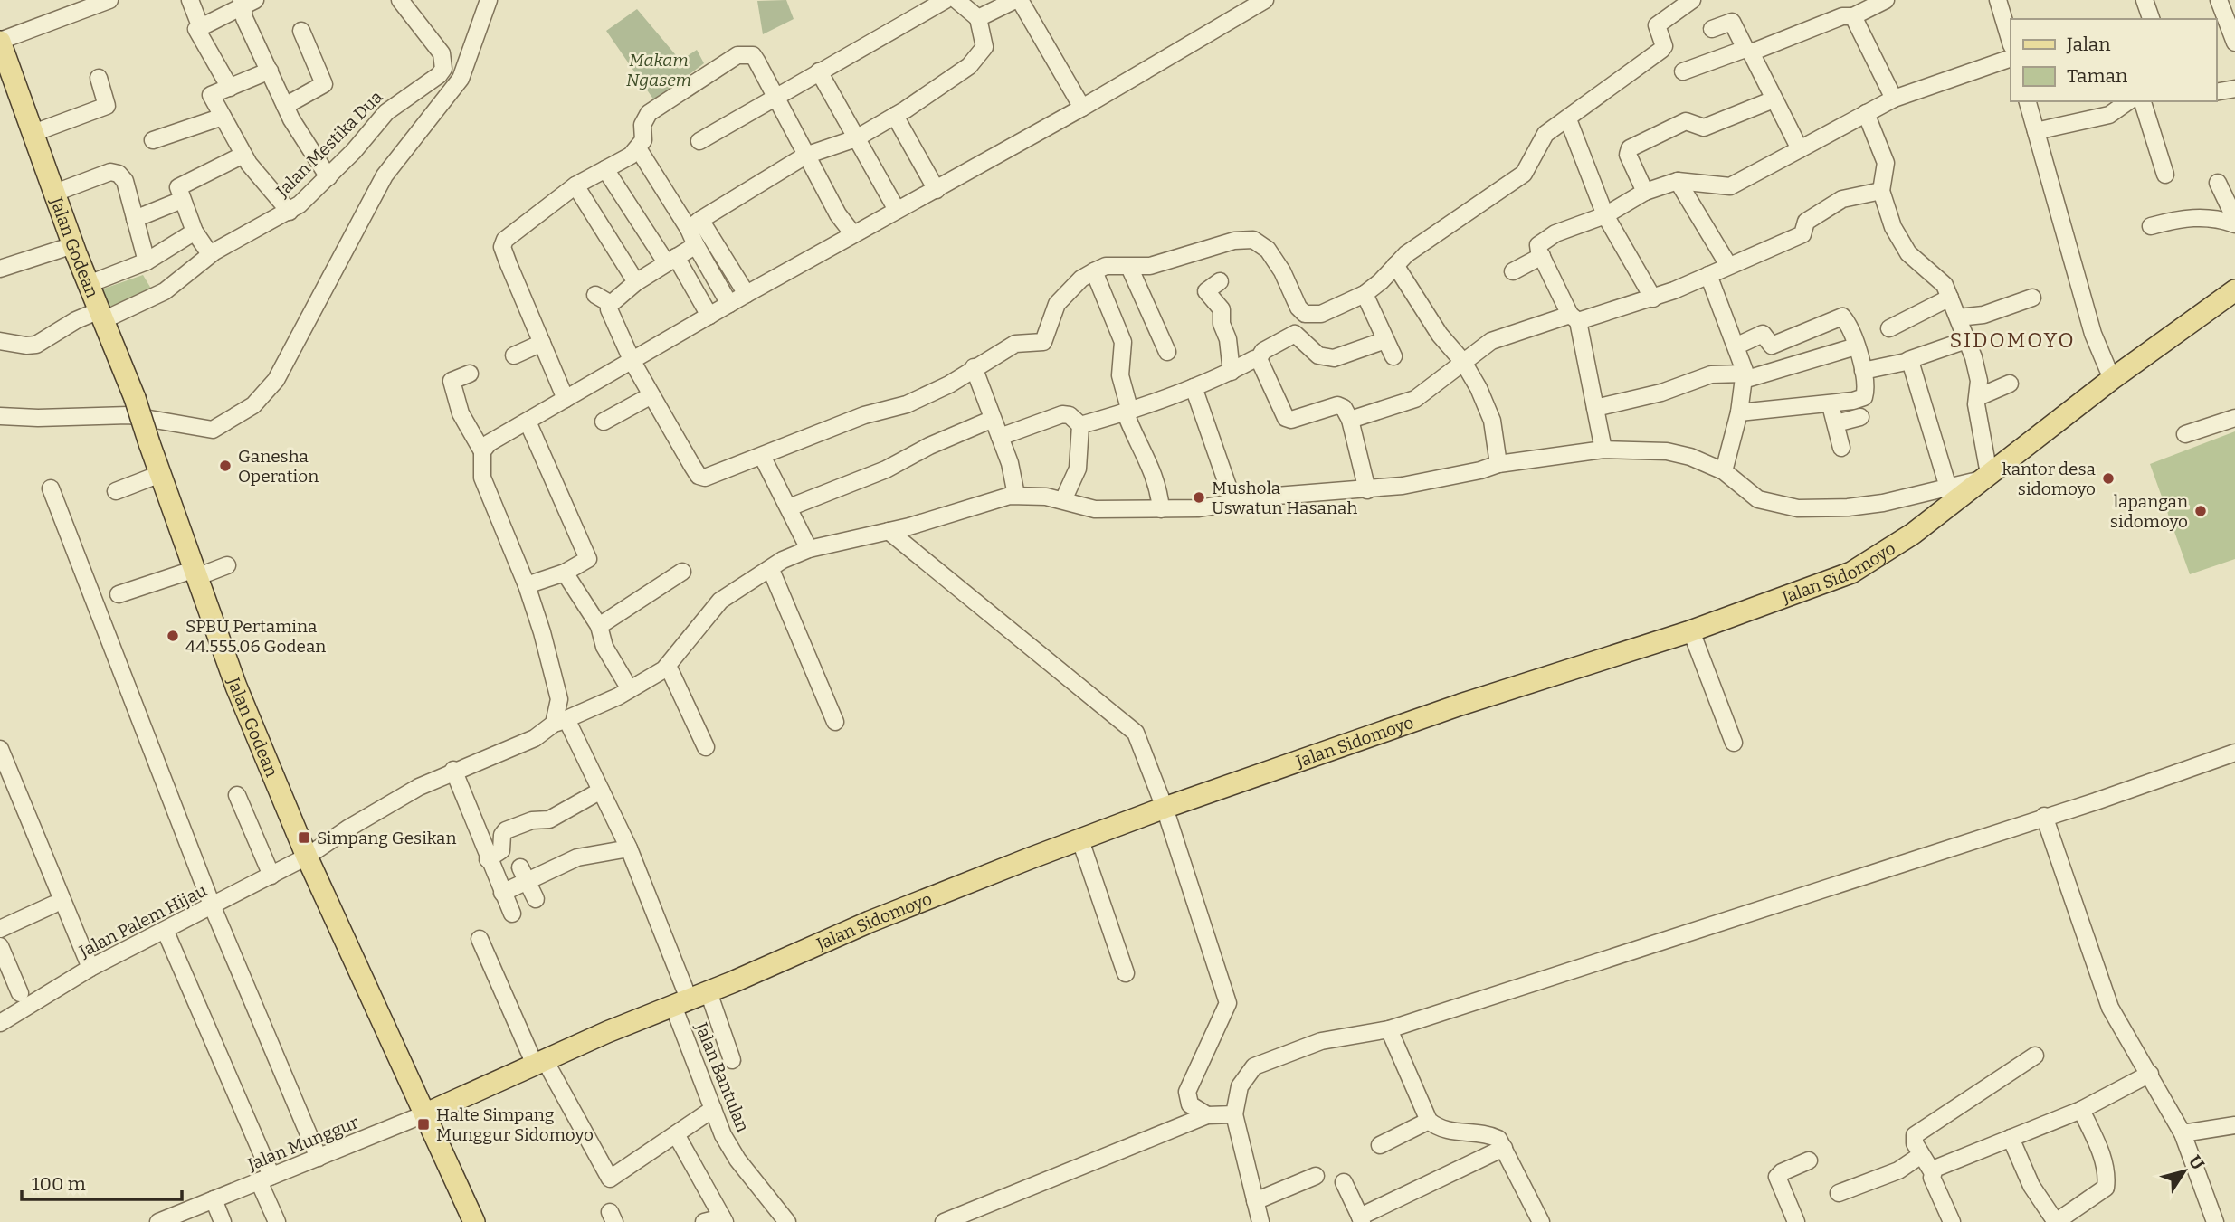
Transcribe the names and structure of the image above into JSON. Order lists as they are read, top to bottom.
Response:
{
  "streets": {
    "main road": ["Jalan Godean", "Jalan Sidomoyo"],
    "street": [
      "Jalan Mestika Dua",
      "Jalan Palem Hijau",
      "Jalan Bantulan",
      "Jalan Munggur"
    ]
  },
  "crossings": [
    ["Jalan Mestika Dua", "Jalan Godean"],
    ["Jalan Godean", "Jalan Sidomoyo"],
    ["Jalan Godean", "Jalan Palem Hijau"],
    ["Jalan Godean", "Jalan Munggur"],
    ["Jalan Sidomoyo", "Jalan Bantulan"],
    ["Jalan Sidomoyo", "Jalan Munggur"]
  ],
  "districts": ["SIDOMOYO"],
  "parks": ["Makam Ngasem"],
  "places": {
    "other": [
      "Ganesha Operation",
      "kantor desa sidomoyo",
      "Mushola Uswatun Hasanah",
      "lapangan sidomoyo",
      "SPBU Pertamina 44.555.06 Godean"
    ],
    "transit": ["Simpang Gesikan", "Halte Simpang Munggur Sidomoyo"]
  },
  "legend": ["Jalan", "Taman"],
  "scale_bar": "100 m",
  "north": "top right"
}
